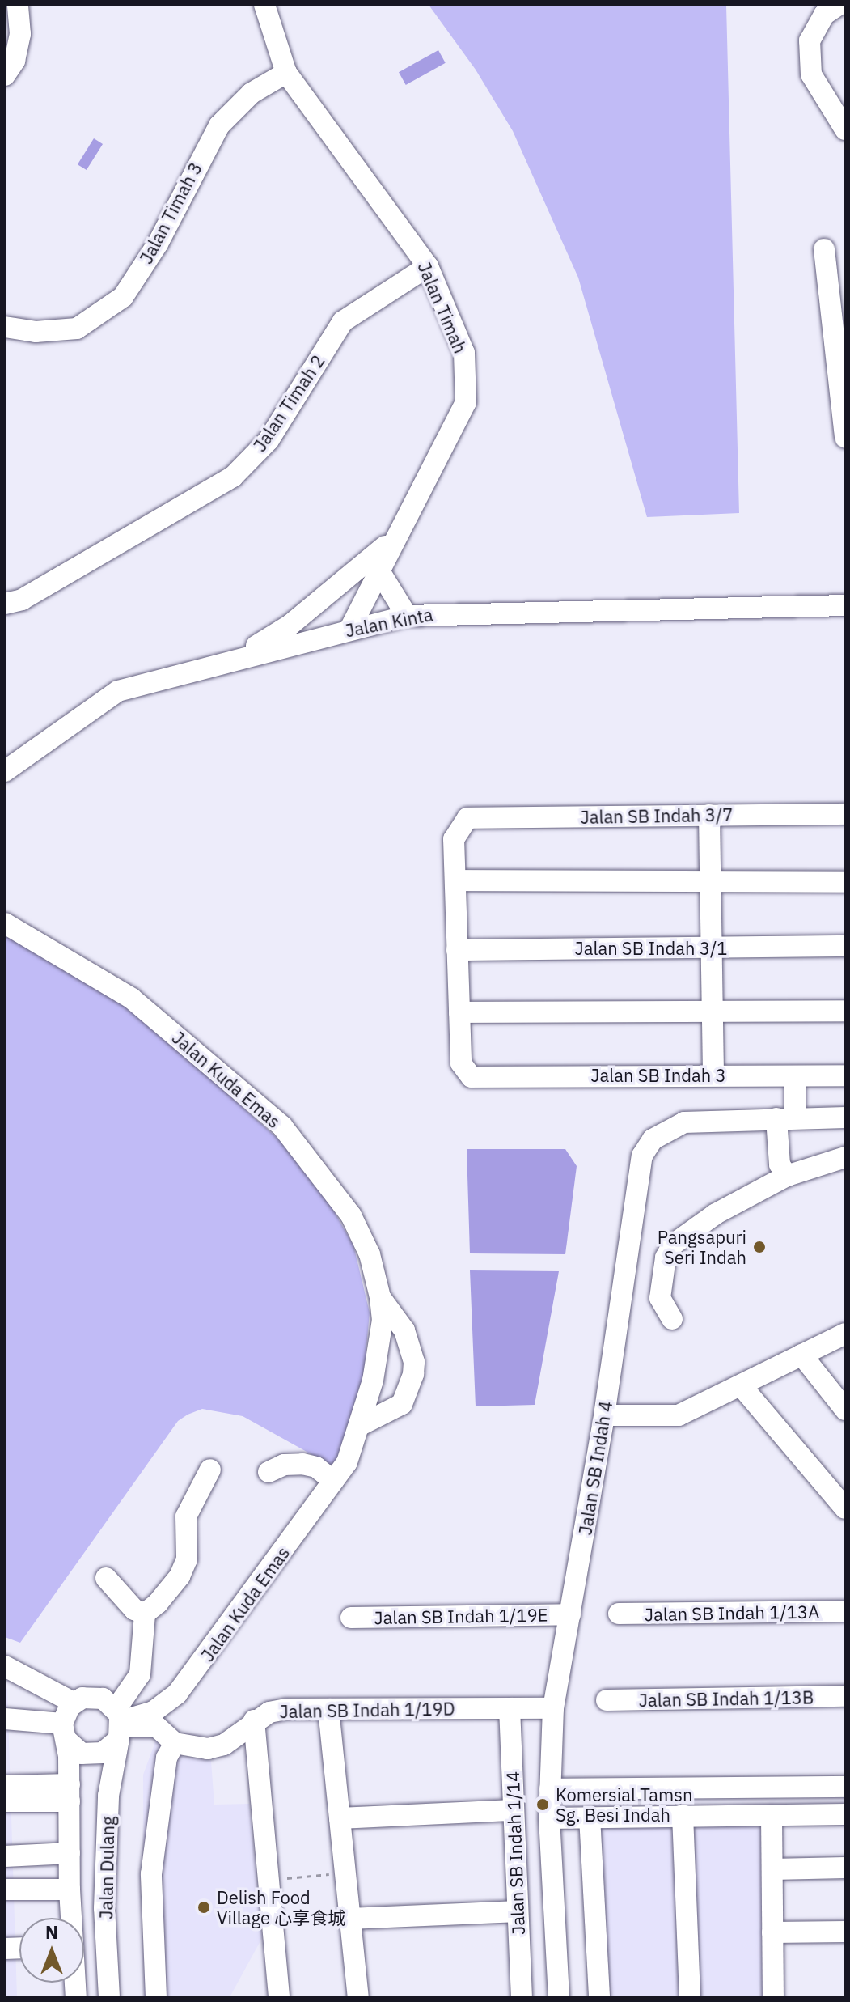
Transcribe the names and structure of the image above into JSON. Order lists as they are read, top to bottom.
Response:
{
  "streets": {
    "street": [
      "Jalan Timah 3",
      "Jalan Timah",
      "Jalan Timah 2",
      "Jalan Kinta",
      "Jalan SB Indah 3/7",
      "Jalan SB Indah 3/1",
      "Jalan SB Indah 3",
      "Jalan Kuda Emas",
      "Jalan SB Indah 4",
      "Jalan SB Indah 1/13A",
      "Jalan SB Indah 1/19E",
      "Jalan SB Indah 1/13B",
      "Jalan SB Indah 1/19D",
      "Jalan SB Indah 1/14",
      "Jalan Dulang"
    ]
  },
  "crossings": [
    ["Jalan Timah 3", "Jalan Timah"],
    ["Jalan Timah", "Jalan Timah 2"],
    ["Jalan Timah", "Jalan Kinta"],
    ["Jalan Kuda Emas", "Jalan SB Indah 1/19D"],
    ["Jalan Kuda Emas", "Jalan Dulang"],
    ["Jalan SB Indah 4", "Jalan SB Indah 1/19E"],
    ["Jalan SB Indah 4", "Jalan SB Indah 1/19D"],
    ["Jalan SB Indah 1/19D", "Jalan SB Indah 1/14"],
    ["Jalan SB Indah 1/19D", "Jalan Dulang"]
  ],
  "places": ["Pangsapuri Seri Indah", "Komersial Tamsn Sg. Besi Indah", "Delish Food Village 心享食城"],
  "north": "top"
}
